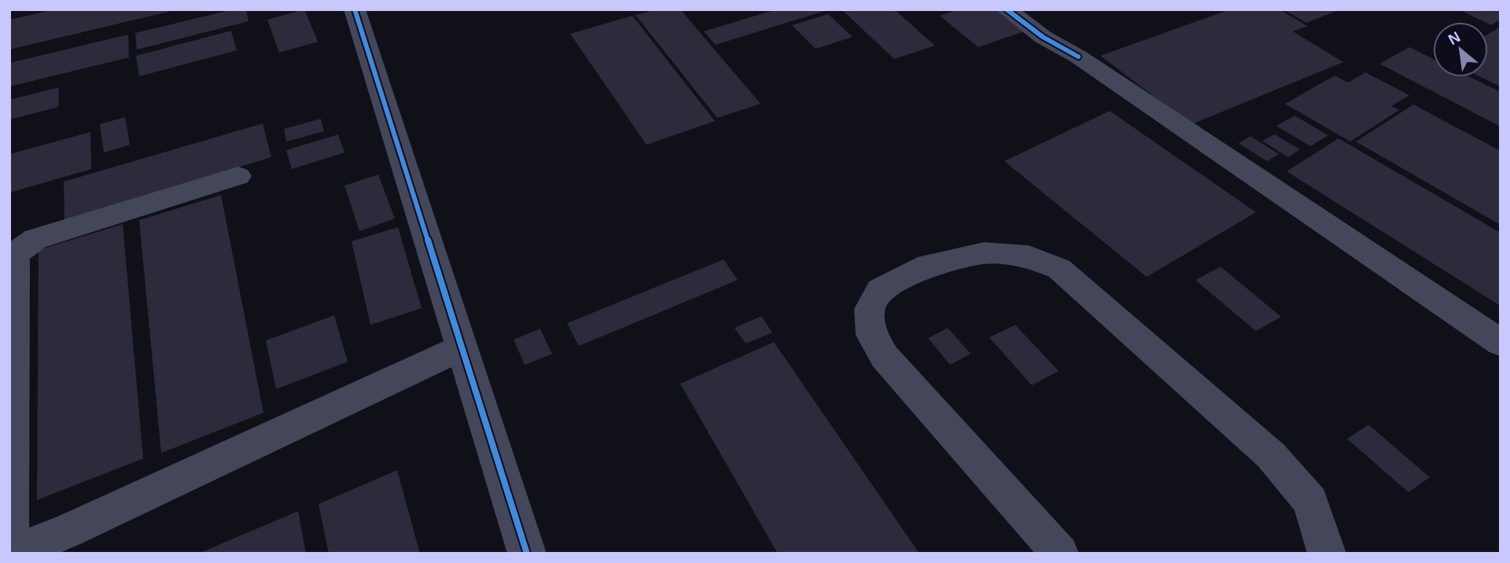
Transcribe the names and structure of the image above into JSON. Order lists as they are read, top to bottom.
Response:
{
  "north": "top left"
}
